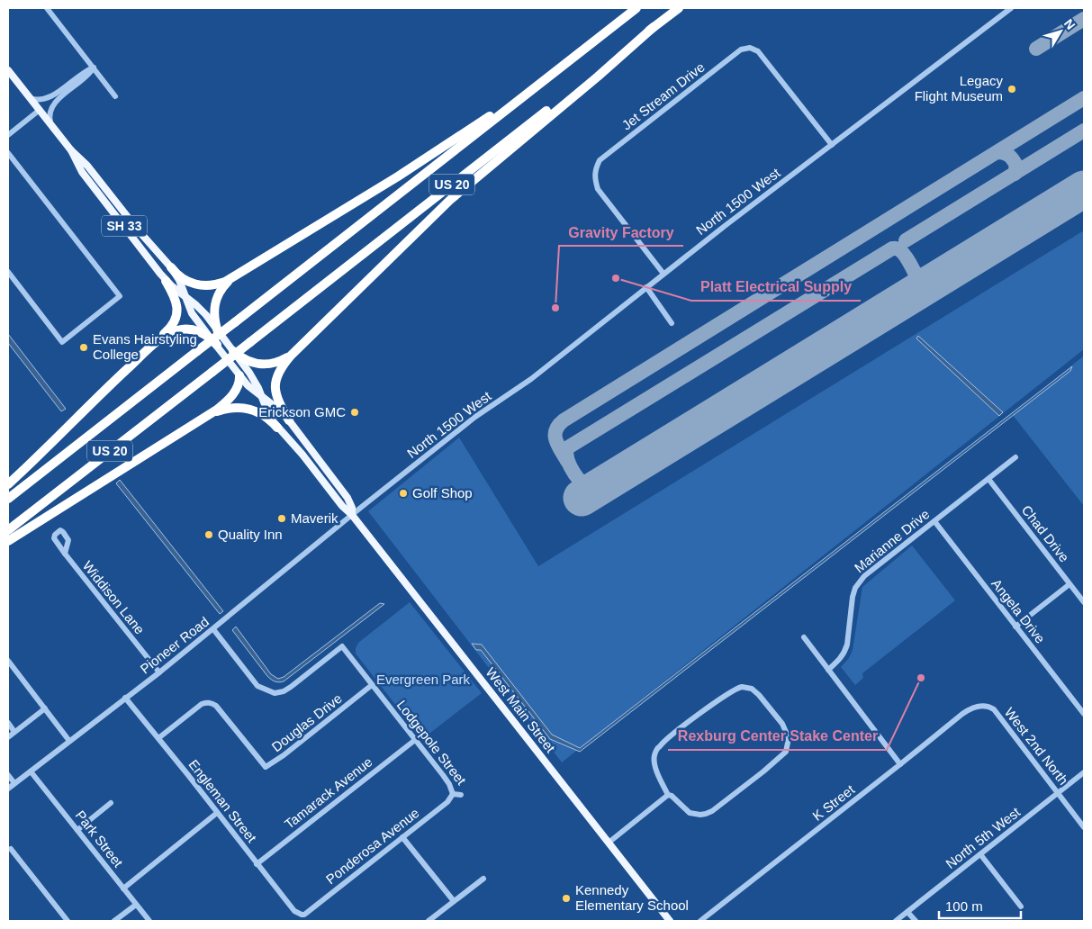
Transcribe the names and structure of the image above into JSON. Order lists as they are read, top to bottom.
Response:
{
  "streets": {
    "highway": ["US 20", "SH 33"],
    "main road": ["West Main Street"],
    "street": [
      "Jet Stream Drive",
      "North 1500 West",
      "Chad Drive",
      "Marianne Drive",
      "Widdison Lane",
      "Angela Drive",
      "Pioneer Road",
      "Douglas Drive",
      "Lodgepole Street",
      "West 2nd North",
      "Tamarack Avenue",
      "Engleman Street",
      "K Street",
      "North 5th West",
      "Park Street",
      "Ponderosa Avenue"
    ]
  },
  "crossings": [
    ["Jet Stream Drive", "North 1500 West"],
    ["US 20", "SH 33"],
    ["North 1500 West", "Pioneer Road"],
    ["North 1500 West", "West Main Street"],
    ["SH 33", "West Main Street"],
    ["Chad Drive", "Marianne Drive"],
    ["Marianne Drive", "Angela Drive"],
    ["Widdison Lane", "Pioneer Road"],
    ["Pioneer Road", "West Main Street"],
    ["Pioneer Road", "Lodgepole Street"],
    ["Pioneer Road", "Engleman Street"],
    ["Pioneer Road", "Park Street"],
    ["Douglas Drive", "Lodgepole Street"],
    ["Douglas Drive", "Engleman Street"],
    ["Lodgepole Street", "Tamarack Avenue"],
    ["Lodgepole Street", "Ponderosa Avenue"],
    ["West 2nd North", "K Street"],
    ["West 2nd North", "North 5th West"],
    ["Tamarack Avenue", "Engleman Street"],
    ["Engleman Street", "Ponderosa Avenue"]
  ],
  "parks": ["Evergreen Park"],
  "places": [
    "Legacy Flight Museum",
    "Platt Electrical Supply",
    "Gravity Factory",
    "Evans Hairstyling College",
    "Erickson GMC",
    "Golf Shop",
    "Maverik",
    "Quality Inn",
    "Rexburg Center Stake Center",
    "Kennedy Elementary School"
  ],
  "scale_bar": "100 m",
  "north": "top right"
}
